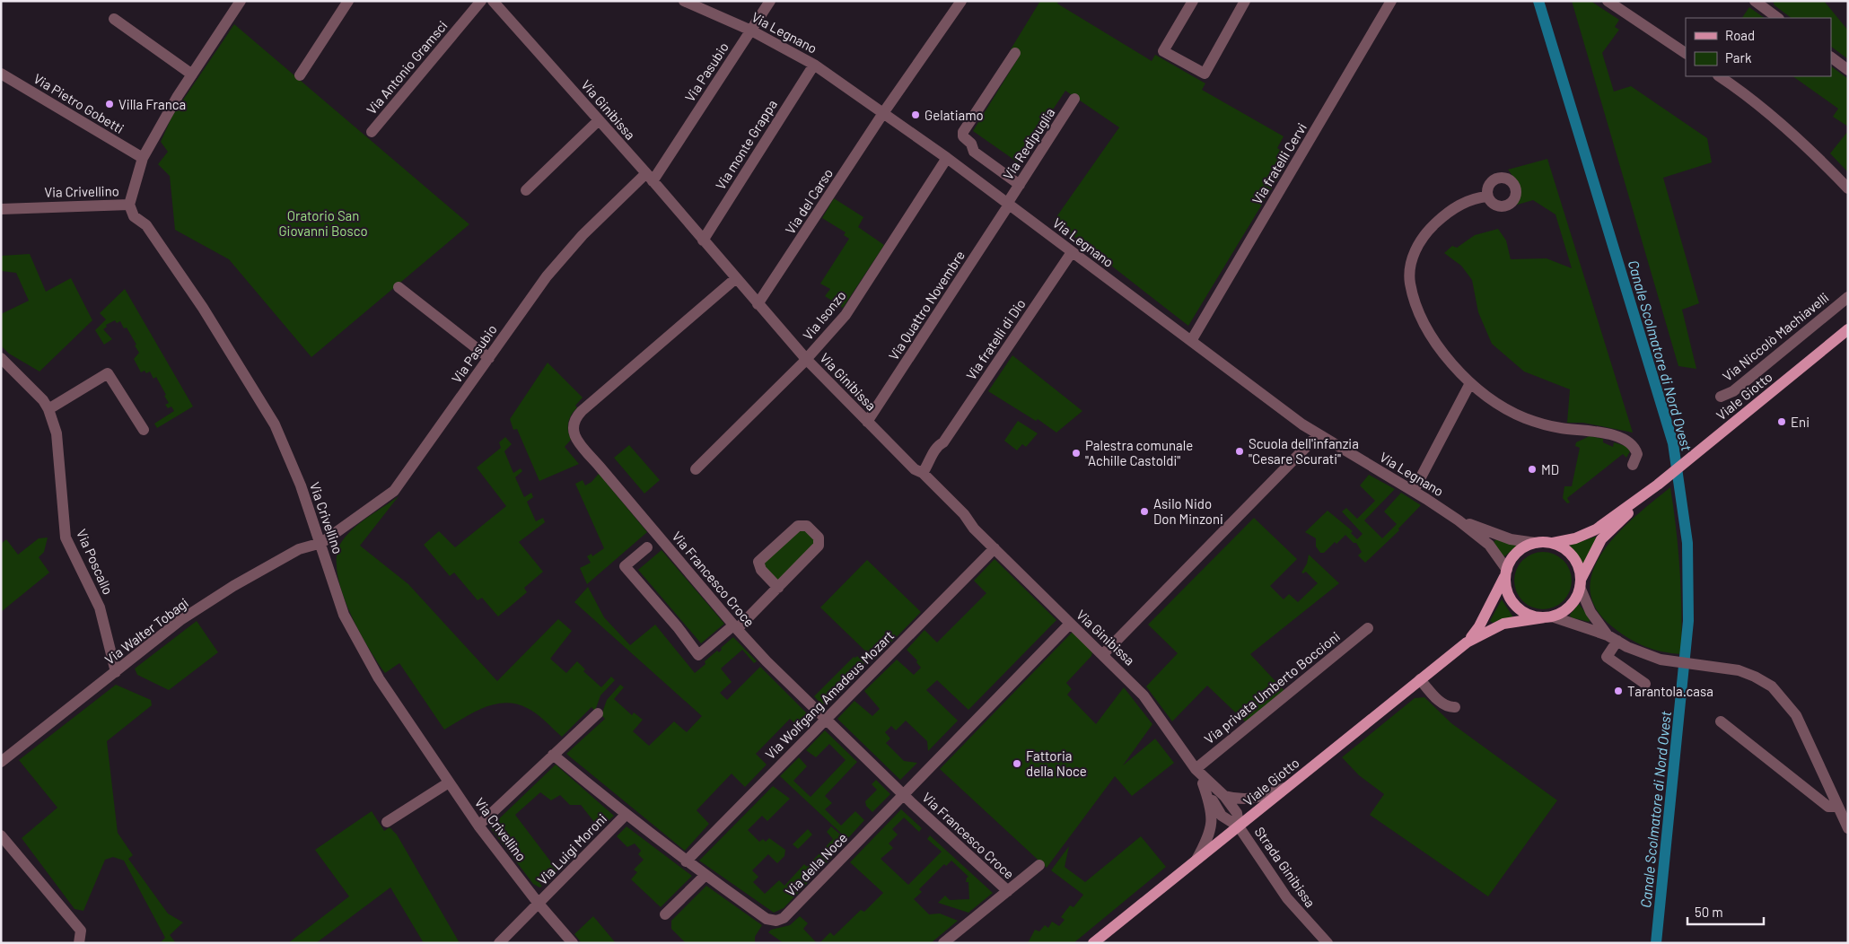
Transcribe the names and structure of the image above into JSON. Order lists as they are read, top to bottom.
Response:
{
  "streets": {
    "main road": ["Viale Giotto"],
    "street": [
      "Via Legnano",
      "Via Antonio Gramsci",
      "Via Pasubio",
      "Via Pietro Gobetti",
      "Via Ginibissa",
      "Via Redipuglia",
      "Via monte Grappa",
      "Via fratelli Cervi",
      "Via Crivellino",
      "Via del Carso",
      "Via Quattro Novembre",
      "Via Isonzo",
      "Via Niccolò Machiavelli",
      "Via fratelli di Dio",
      "Via Poscallo",
      "Via Francesco Croce",
      "Via Walter Tobagi",
      "Via privata Umberto Boccioni",
      "Via Wolfgang Amadeus Mozart",
      "Via Luigi Moroni",
      "Via della Noce",
      "Strada Ginibissa"
    ]
  },
  "crossings": [
    ["Via Legnano", "Via Pasubio"],
    ["Via Legnano", "Via Redipuglia"],
    ["Via Legnano", "Via monte Grappa"],
    ["Via Legnano", "Via fratelli Cervi"],
    ["Via Legnano", "Via del Carso"],
    ["Via Legnano", "Via Quattro Novembre"],
    ["Via Legnano", "Via Isonzo"],
    ["Via Legnano", "Via fratelli di Dio"],
    ["Via Legnano", "Viale Giotto"],
    ["Via Pasubio", "Via Ginibissa"],
    ["Via Pasubio", "Via Crivellino"],
    ["Via Pasubio", "Via Walter Tobagi"],
    ["Via Ginibissa", "Via monte Grappa"],
    ["Via Ginibissa", "Via del Carso"],
    ["Via Ginibissa", "Via Quattro Novembre"],
    ["Via Ginibissa", "Via Isonzo"],
    ["Via Ginibissa", "Via fratelli di Dio"],
    ["Via Ginibissa", "Viale Giotto"],
    ["Via Ginibissa", "Via Francesco Croce"],
    ["Via Ginibissa", "Via privata Umberto Boccioni"],
    ["Via Ginibissa", "Via Wolfgang Amadeus Mozart"],
    ["Via Ginibissa", "Via della Noce"],
    ["Via Ginibissa", "Strada Ginibissa"],
    ["Via Redipuglia", "Via Quattro Novembre"],
    ["Via Crivellino", "Via Walter Tobagi"],
    ["Via Crivellino", "Via Luigi Moroni"],
    ["Viale Giotto", "Strada Ginibissa"],
    ["Via Poscallo", "Via Walter Tobagi"],
    ["Via Francesco Croce", "Via Wolfgang Amadeus Mozart"],
    ["Via Francesco Croce", "Via della Noce"],
    ["Via Wolfgang Amadeus Mozart", "Via della Noce"],
    ["Via Luigi Moroni", "Via della Noce"]
  ],
  "water": ["Canale Scolmatore di Nord Ovest"],
  "parks": ["Oratorio San Giovanni Bosco"],
  "places": [
    "Villa Franca",
    "Gelatiamo",
    "Eni",
    "Scuola dell'infanzia \"Cesare Scurati\"",
    "Palestra comunale \"Achille Castoldi\"",
    "MD",
    "Asilo Nido Don Minzoni",
    "Tarantola.casa",
    "Fattoria della Noce"
  ],
  "legend": ["Road", "Park"],
  "scale_bar": "50 m"
}
